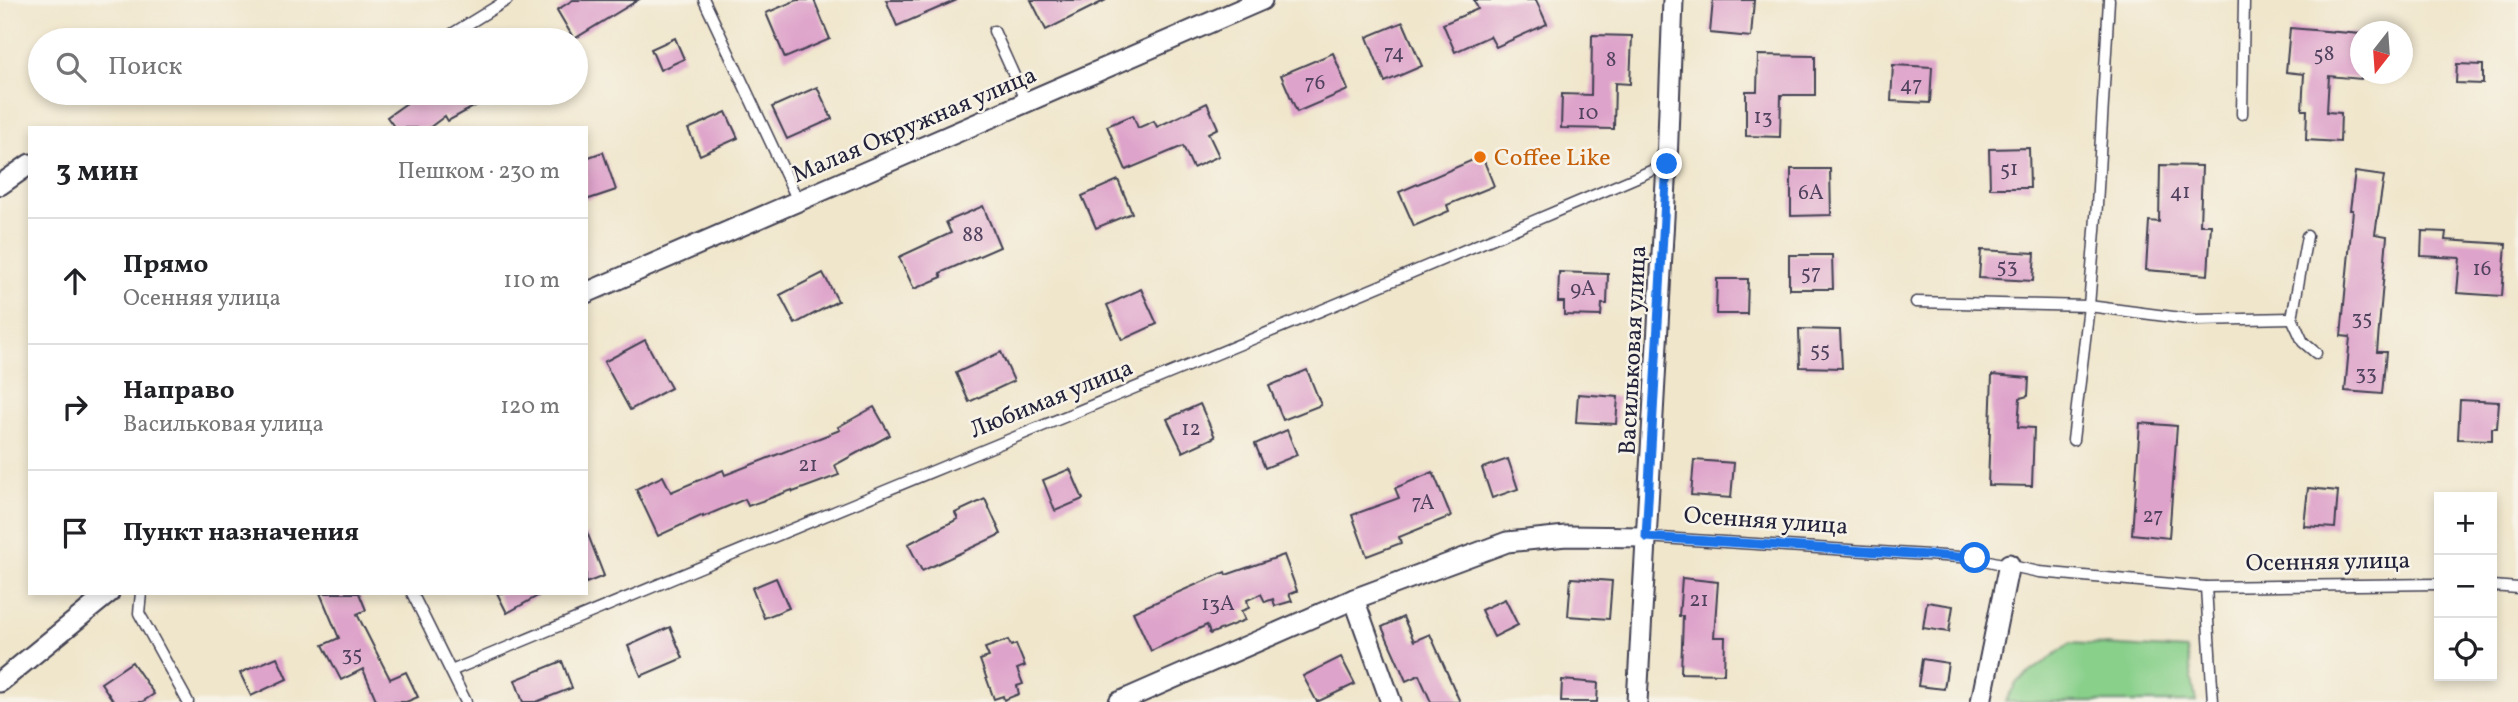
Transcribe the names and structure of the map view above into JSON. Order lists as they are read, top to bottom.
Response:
{
  "streets": {
    "street": ["Малая Окружная улица", "Васильковая улица", "Осенняя улица"],
    "lane": ["Любимая улица"]
  },
  "crossings": [
    ["Васильковая улица", "Любимая улица"],
    ["Васильковая улица", "Осенняя улица"]
  ],
  "places": ["Coffee Like"],
  "house_numbers": [
    "74",
    "58",
    "8",
    "76",
    "47",
    "10",
    "13",
    "51",
    "41",
    "6А",
    "88",
    "53",
    "16",
    "57",
    "9А",
    "35",
    "55",
    "33",
    "12",
    "21",
    "7А",
    "27",
    "21",
    "13А",
    "35"
  ],
  "north": "bottom",
  "page": {
    "search": "Поиск",
    "heading": ["3 мин", "Пешком · 230 m"],
    "list": [
      ["Прямо", "Осенняя улица", "110 m"],
      ["Направо", "Васильковая улица", "120 m"],
      "Пункт назначения"
    ],
    "map_buttons": ["+", "−"]
  }
}
